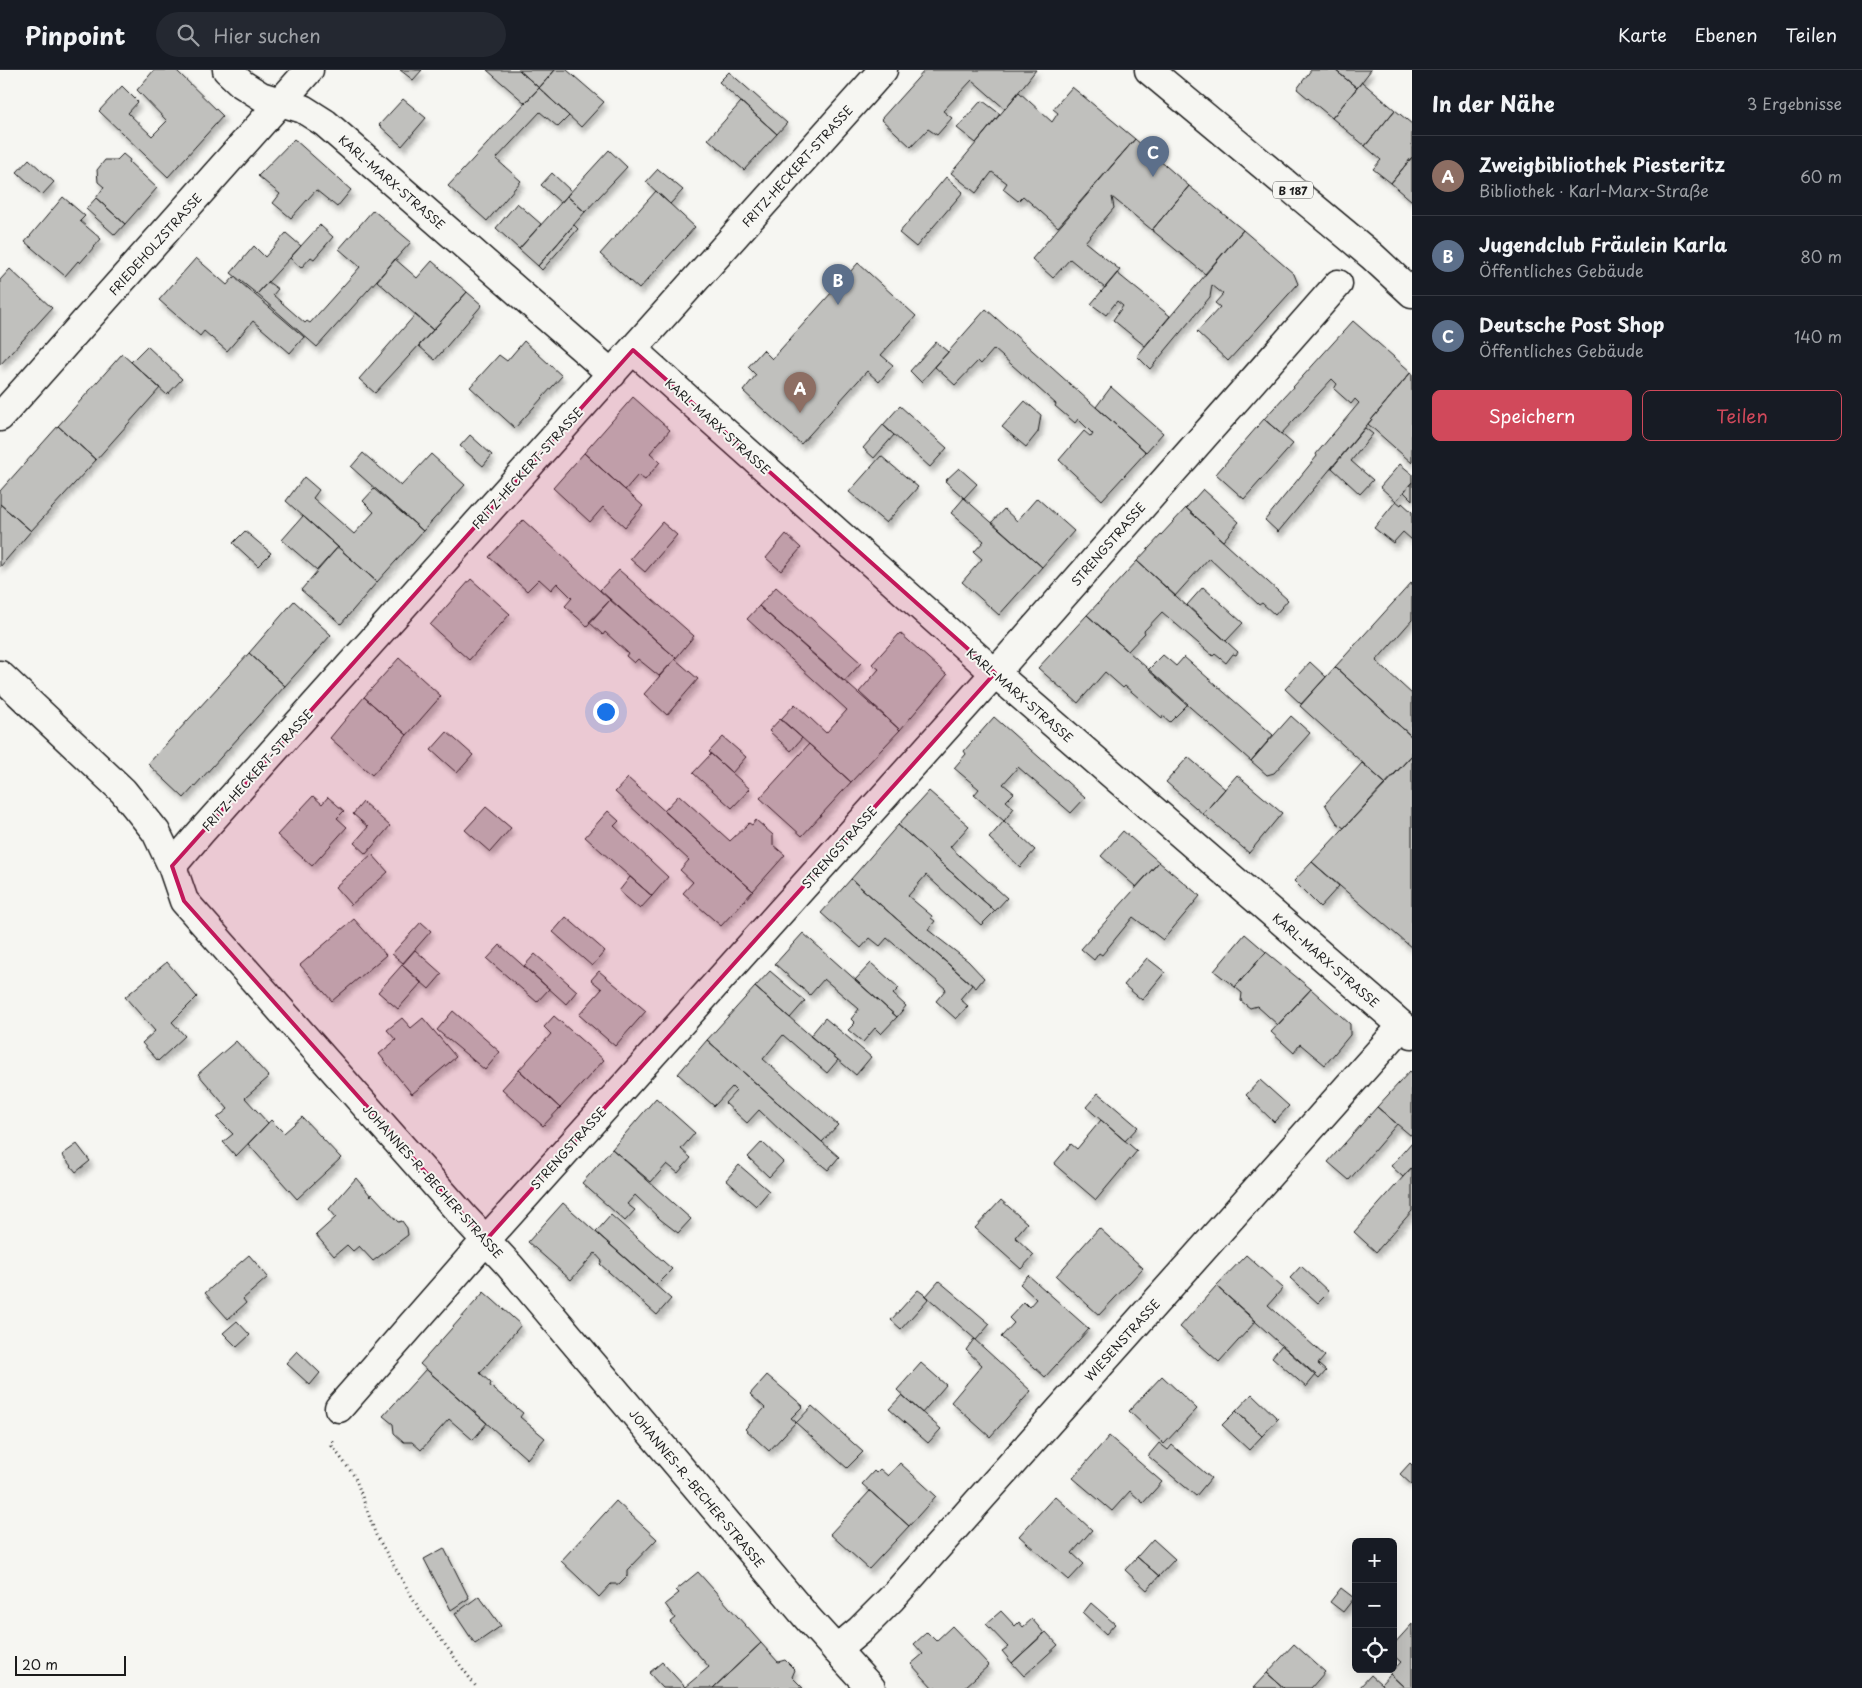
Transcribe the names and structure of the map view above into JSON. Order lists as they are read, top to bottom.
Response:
{
  "streets": {
    "street": [
      "FRITZ-HECKERT-STRASSE",
      "KARL-MARX-STRASSE",
      "B 187",
      "FRIEDEHOLZSTRASSE",
      "STRENGSTRASSE",
      "JOHANNES-R.-BECHER-STRASSE",
      "WIESENSTRASSE"
    ]
  },
  "crossings": [
    ["FRITZ-HECKERT-STRASSE", "KARL-MARX-STRASSE"],
    ["FRITZ-HECKERT-STRASSE", "JOHANNES-R.-BECHER-STRASSE"],
    ["KARL-MARX-STRASSE", "FRIEDEHOLZSTRASSE"],
    ["KARL-MARX-STRASSE", "STRENGSTRASSE"],
    ["KARL-MARX-STRASSE", "WIESENSTRASSE"],
    ["STRENGSTRASSE", "JOHANNES-R.-BECHER-STRASSE"],
    ["JOHANNES-R.-BECHER-STRASSE", "WIESENSTRASSE"]
  ],
  "scale_bar": "20 m",
  "page": {
    "header": "Pinpoint",
    "search": "Hier suchen",
    "nav": ["Karte", "Ebenen", "Teilen"],
    "heading": ["In der Nähe", "3 Ergebnisse"],
    "list": [
      {
        "mark": "A",
        "name": "Zweigbibliothek Piesteritz",
        "note": "Bibliothek · Karl-Marx-Straße",
        "value": "60 m"
      },
      {
        "mark": "B",
        "name": "Jugendclub Fräulein Karla",
        "note": "Öffentliches Gebäude",
        "value": "80 m"
      },
      {
        "mark": "C",
        "name": "Deutsche Post Shop",
        "note": "Öffentliches Gebäude",
        "value": "140 m"
      }
    ],
    "pins": ["C", "B", "A"],
    "buttons": ["Speichern", "Teilen"],
    "map_buttons": ["+", "−"],
    "scale": "20 m"
  }
}
